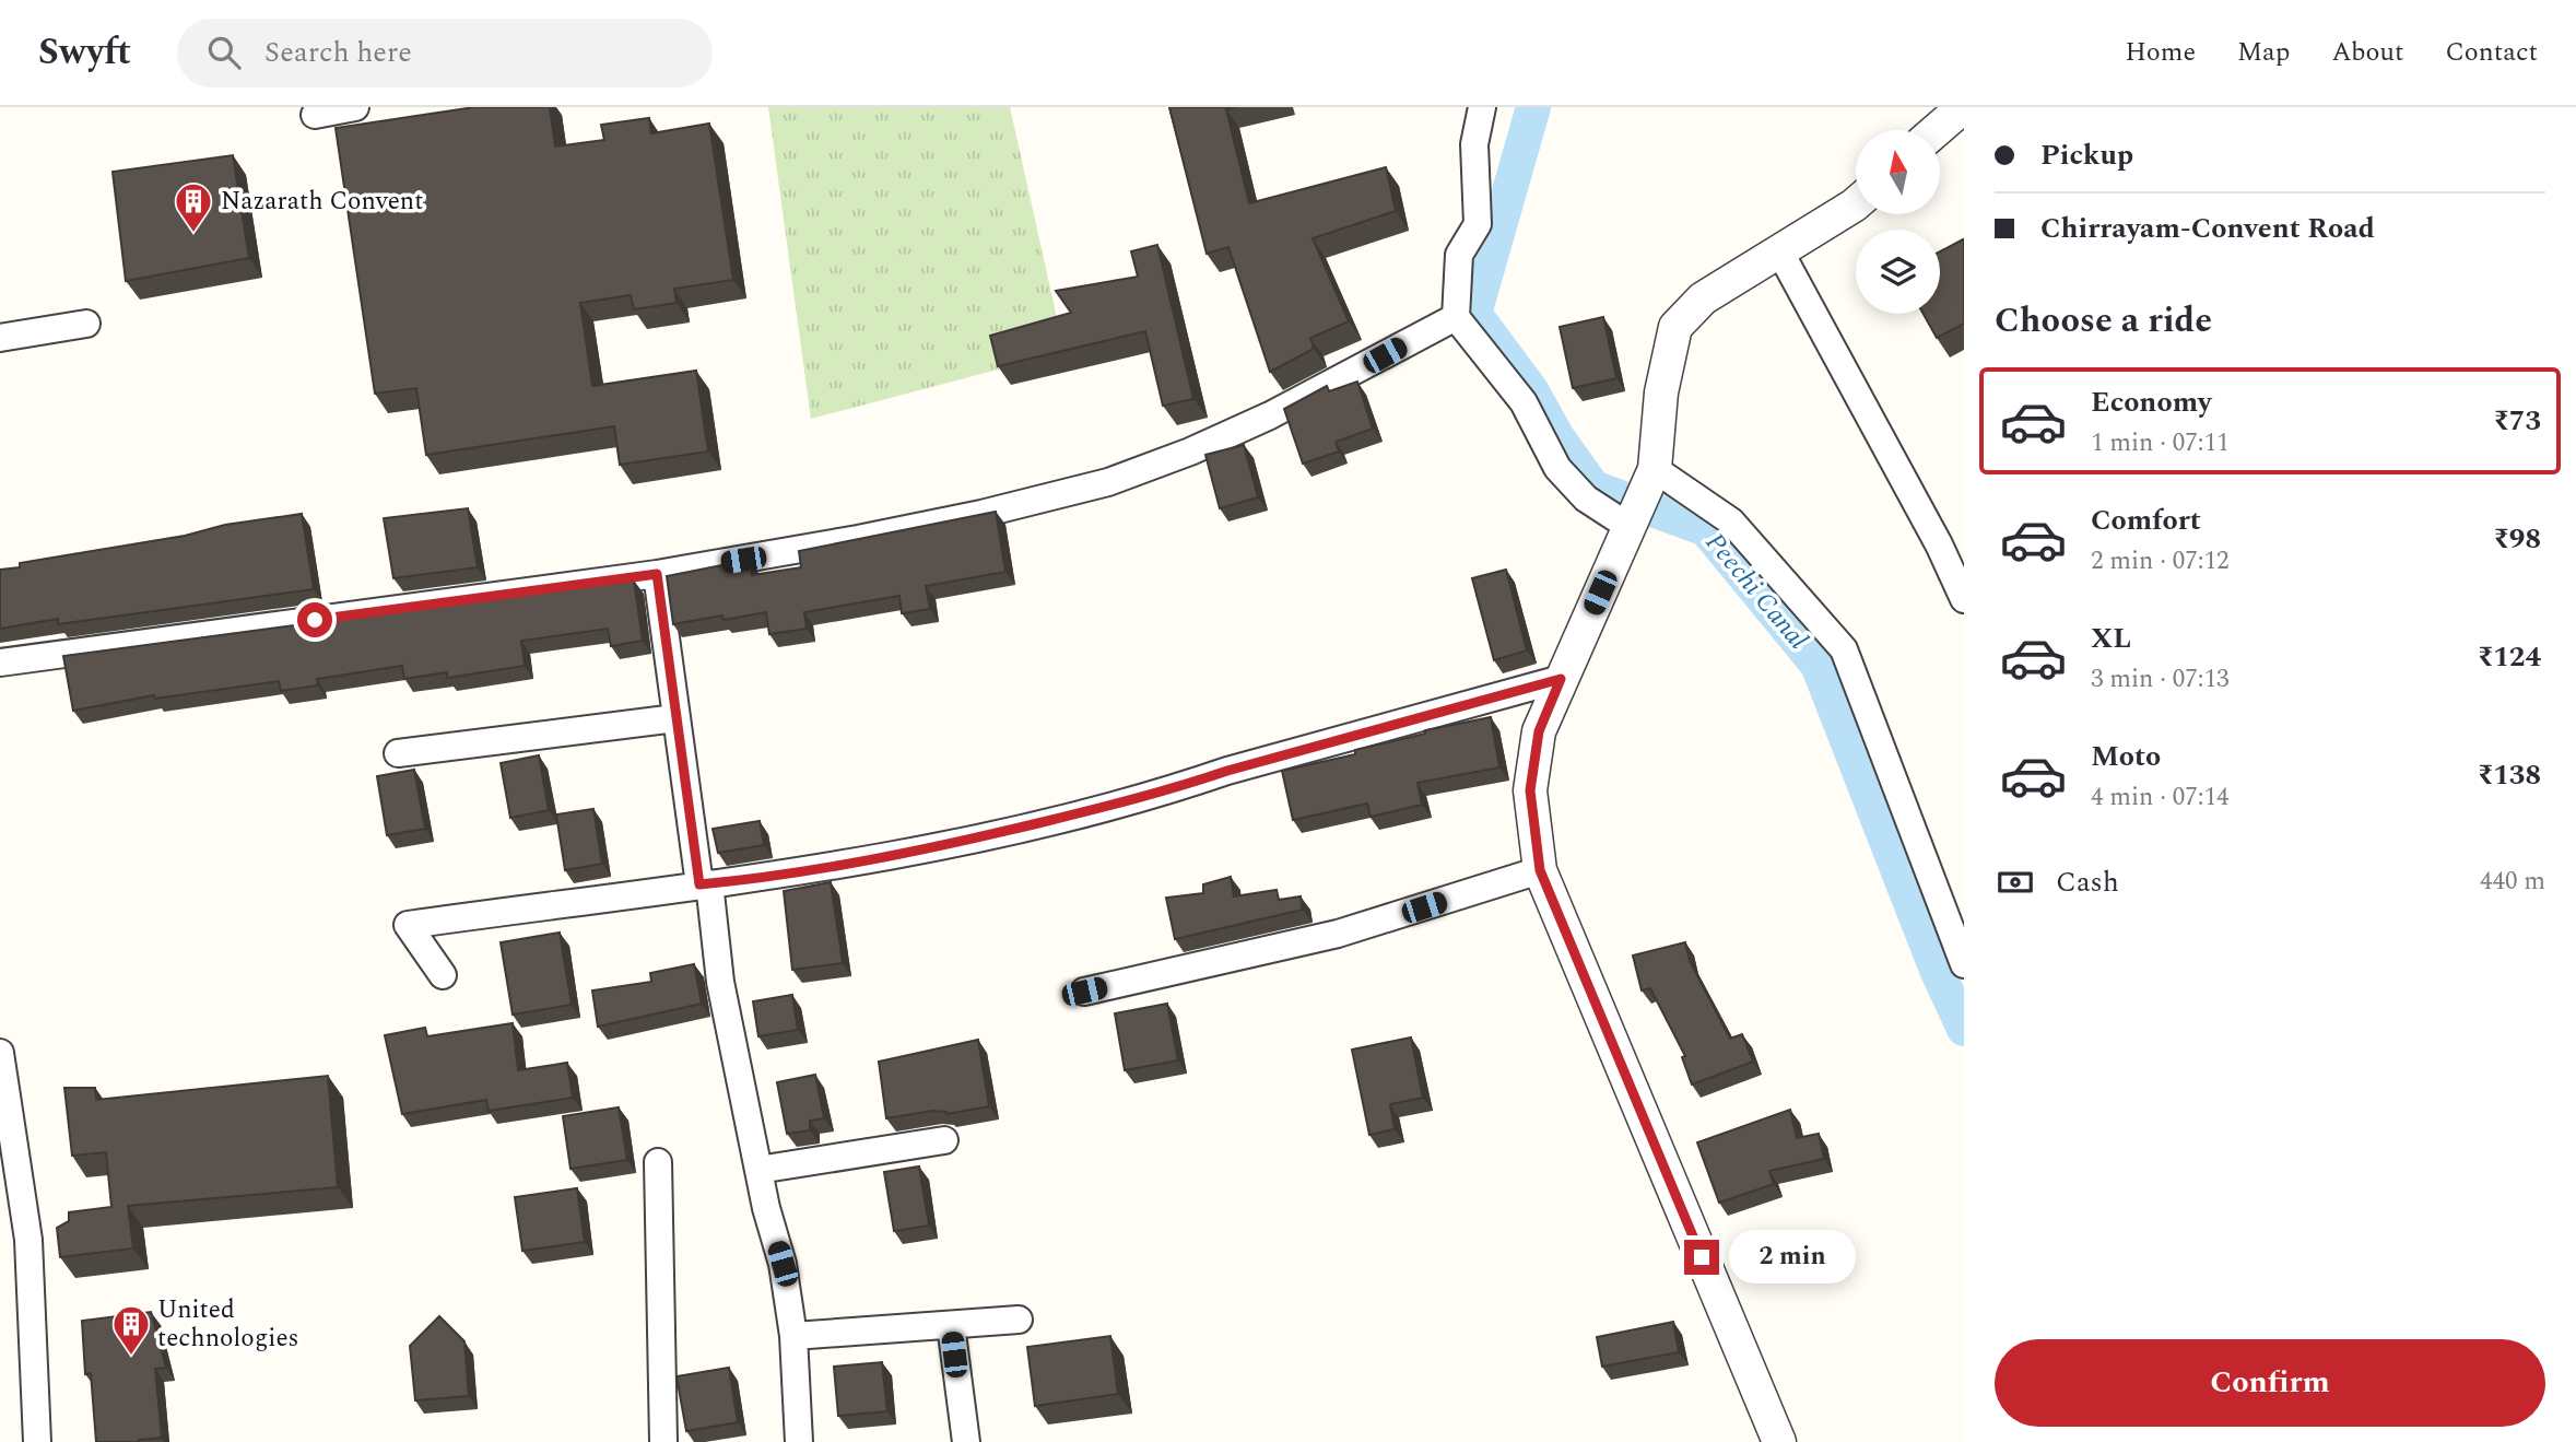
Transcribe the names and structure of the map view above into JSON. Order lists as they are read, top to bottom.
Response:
{
  "water": ["Peechi Canal"],
  "places": {
    "building": ["Nazarath Convent", "United technologies"]
  },
  "north": "top",
  "page": {
    "header": "Swyft",
    "search": "Search here",
    "nav": [
      "Home",
      "Map",
      "About",
      "Contact"
    ],
    "banner": ["Pickup", "Chirrayam-Convent Road"],
    "heading": "Choose a ride",
    "list": [
      {
        "name": "Economy",
        "note": "1 min · 07:11",
        "value": "₹73"
      },
      {
        "name": "Comfort",
        "note": "2 min · 07:12",
        "value": "₹98"
      },
      {
        "name": "XL",
        "note": "3 min · 07:13",
        "value": "₹124"
      },
      {
        "name": "Moto",
        "note": "4 min · 07:14",
        "value": "₹138"
      }
    ],
    "pay": ["Cash", "440 m"],
    "bubble": "2 min",
    "buttons": "Confirm"
  }
}
